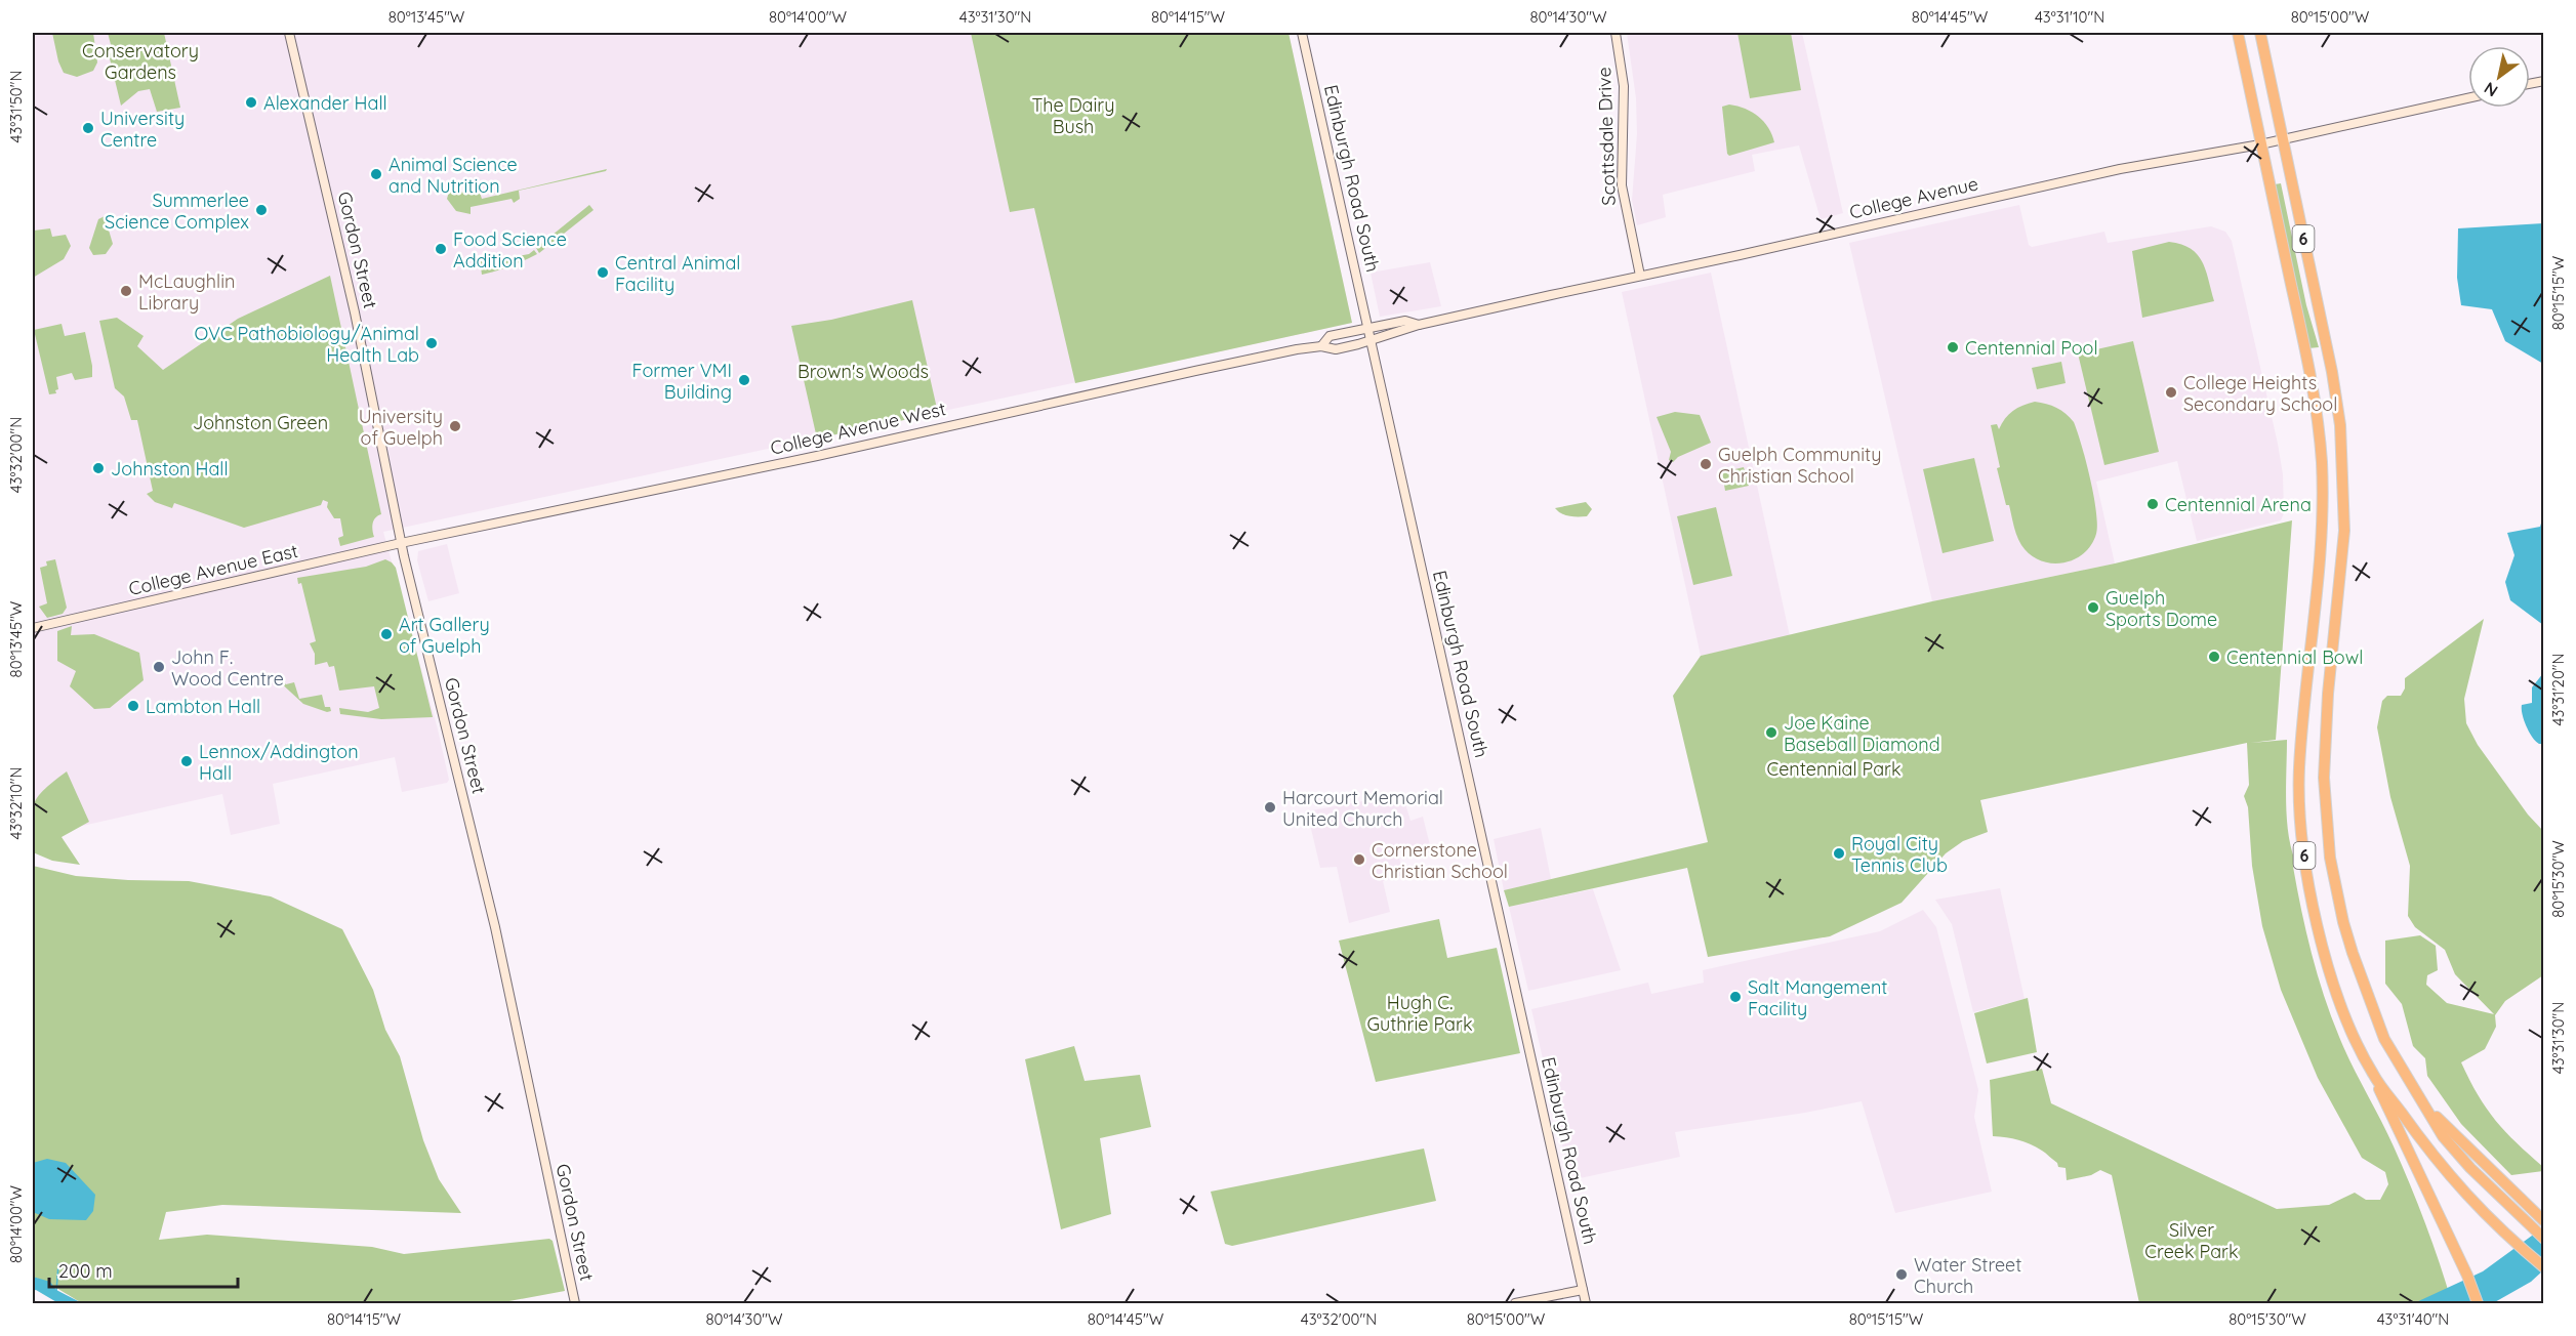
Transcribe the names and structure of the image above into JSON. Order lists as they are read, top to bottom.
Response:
{
  "streets": {
    "highway": ["6"],
    "main road": [
      "Scottsdale Drive",
      "Edinburgh Road South",
      "College Avenue",
      "Gordon Street",
      "College Avenue West",
      "College Avenue East"
    ]
  },
  "crossings": [
    ["Scottsdale Drive", "College Avenue"],
    ["Edinburgh Road South", "College Avenue West"],
    ["College Avenue", "6"],
    ["College Avenue", "College Avenue West"],
    ["Gordon Street", "College Avenue West"],
    ["Gordon Street", "College Avenue East"],
    ["College Avenue West", "College Avenue East"]
  ],
  "parks": [
    "Conservatory Gardens",
    "The Dairy Bush",
    "Brown's Woods",
    "Johnston Green",
    "Centennial Park",
    "Hugh C. Guthrie Park",
    "Silver Creek Park"
  ],
  "places": [
    "Alexander Hall",
    "University Centre",
    "Animal Science and Nutrition",
    "Summerlee Science Complex",
    "Food Science Addition",
    "Central Animal Facility",
    "McLaughlin Library",
    "OVC Pathobiology/Animal Health Lab",
    "Centennial Pool",
    "Former VMI Building",
    "College Heights Secondary School",
    "University of Guelph",
    "Guelph Community Christian School",
    "Johnston Hall",
    "Centennial Arena",
    "Guelph Sports Dome",
    "Art Gallery of Guelph",
    "Centennial Bowl",
    "John F. Wood Centre",
    "Lambton Hall",
    "Joe Kaine Baseball Diamond",
    "Lennox/Addington Hall",
    "Harcourt Memorial United Church",
    "Royal City Tennis Club",
    "Cornerstone Christian School",
    "Salt Mangement Facility",
    "Water Street Church"
  ],
  "scale_bar": "200 m",
  "north": "bottom left",
  "coordinates": [
    "80°13'45\"W",
    "80°14'00\"W",
    "43°31'30\"N",
    "80°14'15\"W",
    "80°14'30\"W",
    "80°14'45\"W",
    "43°31'10\"N",
    "80°15'00\"W",
    "43°31'50\"N",
    "80°15'15\"W",
    "43°32'00\"N",
    "43°31'20\"N",
    "43°32'10\"N",
    "80°15'30\"W",
    "43°31'40\"N"
  ]
}
